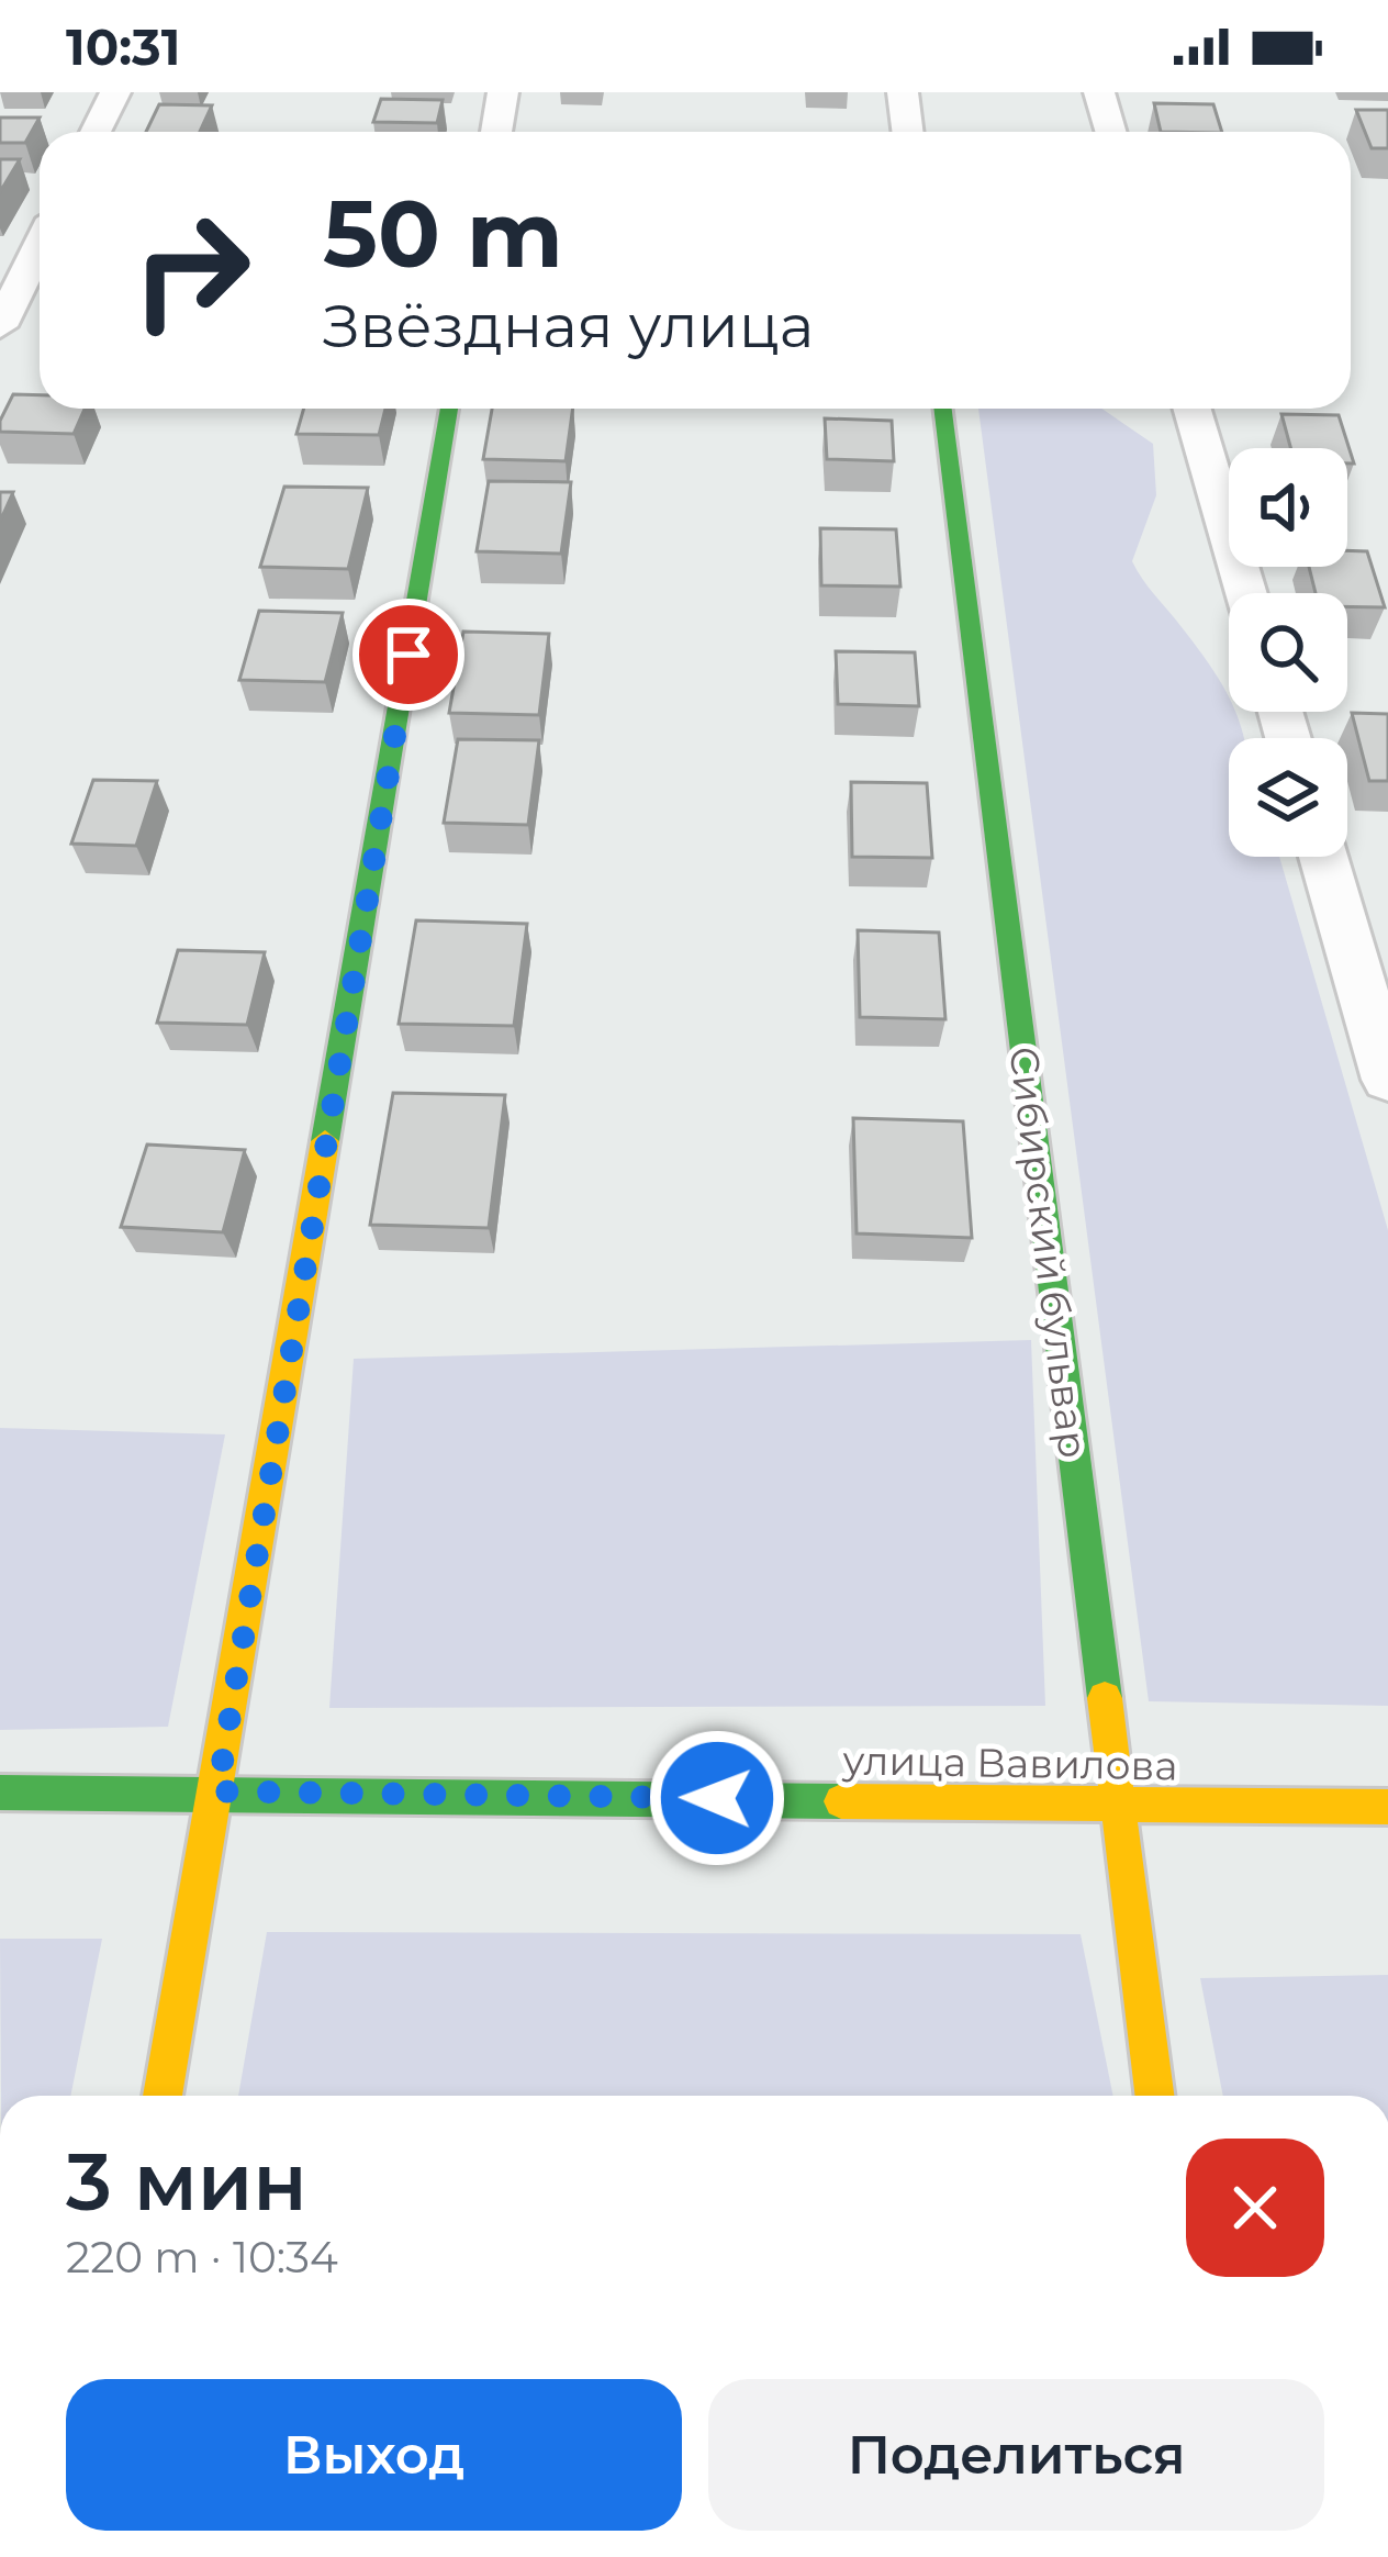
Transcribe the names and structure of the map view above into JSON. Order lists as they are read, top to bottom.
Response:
{
  "streets": {
    "street": ["Сибирский бульвар", "улица Вавилова"]
  },
  "crossings": [
    ["Сибирский бульвар", "улица Вавилова"]
  ],
  "page": {
    "status": "10:31",
    "turn": ["50 m", "Звёздная улица"],
    "heading": ["3 мин", "220 m · 10:34"],
    "buttons": ["Выход", "Поделиться"]
  }
}
